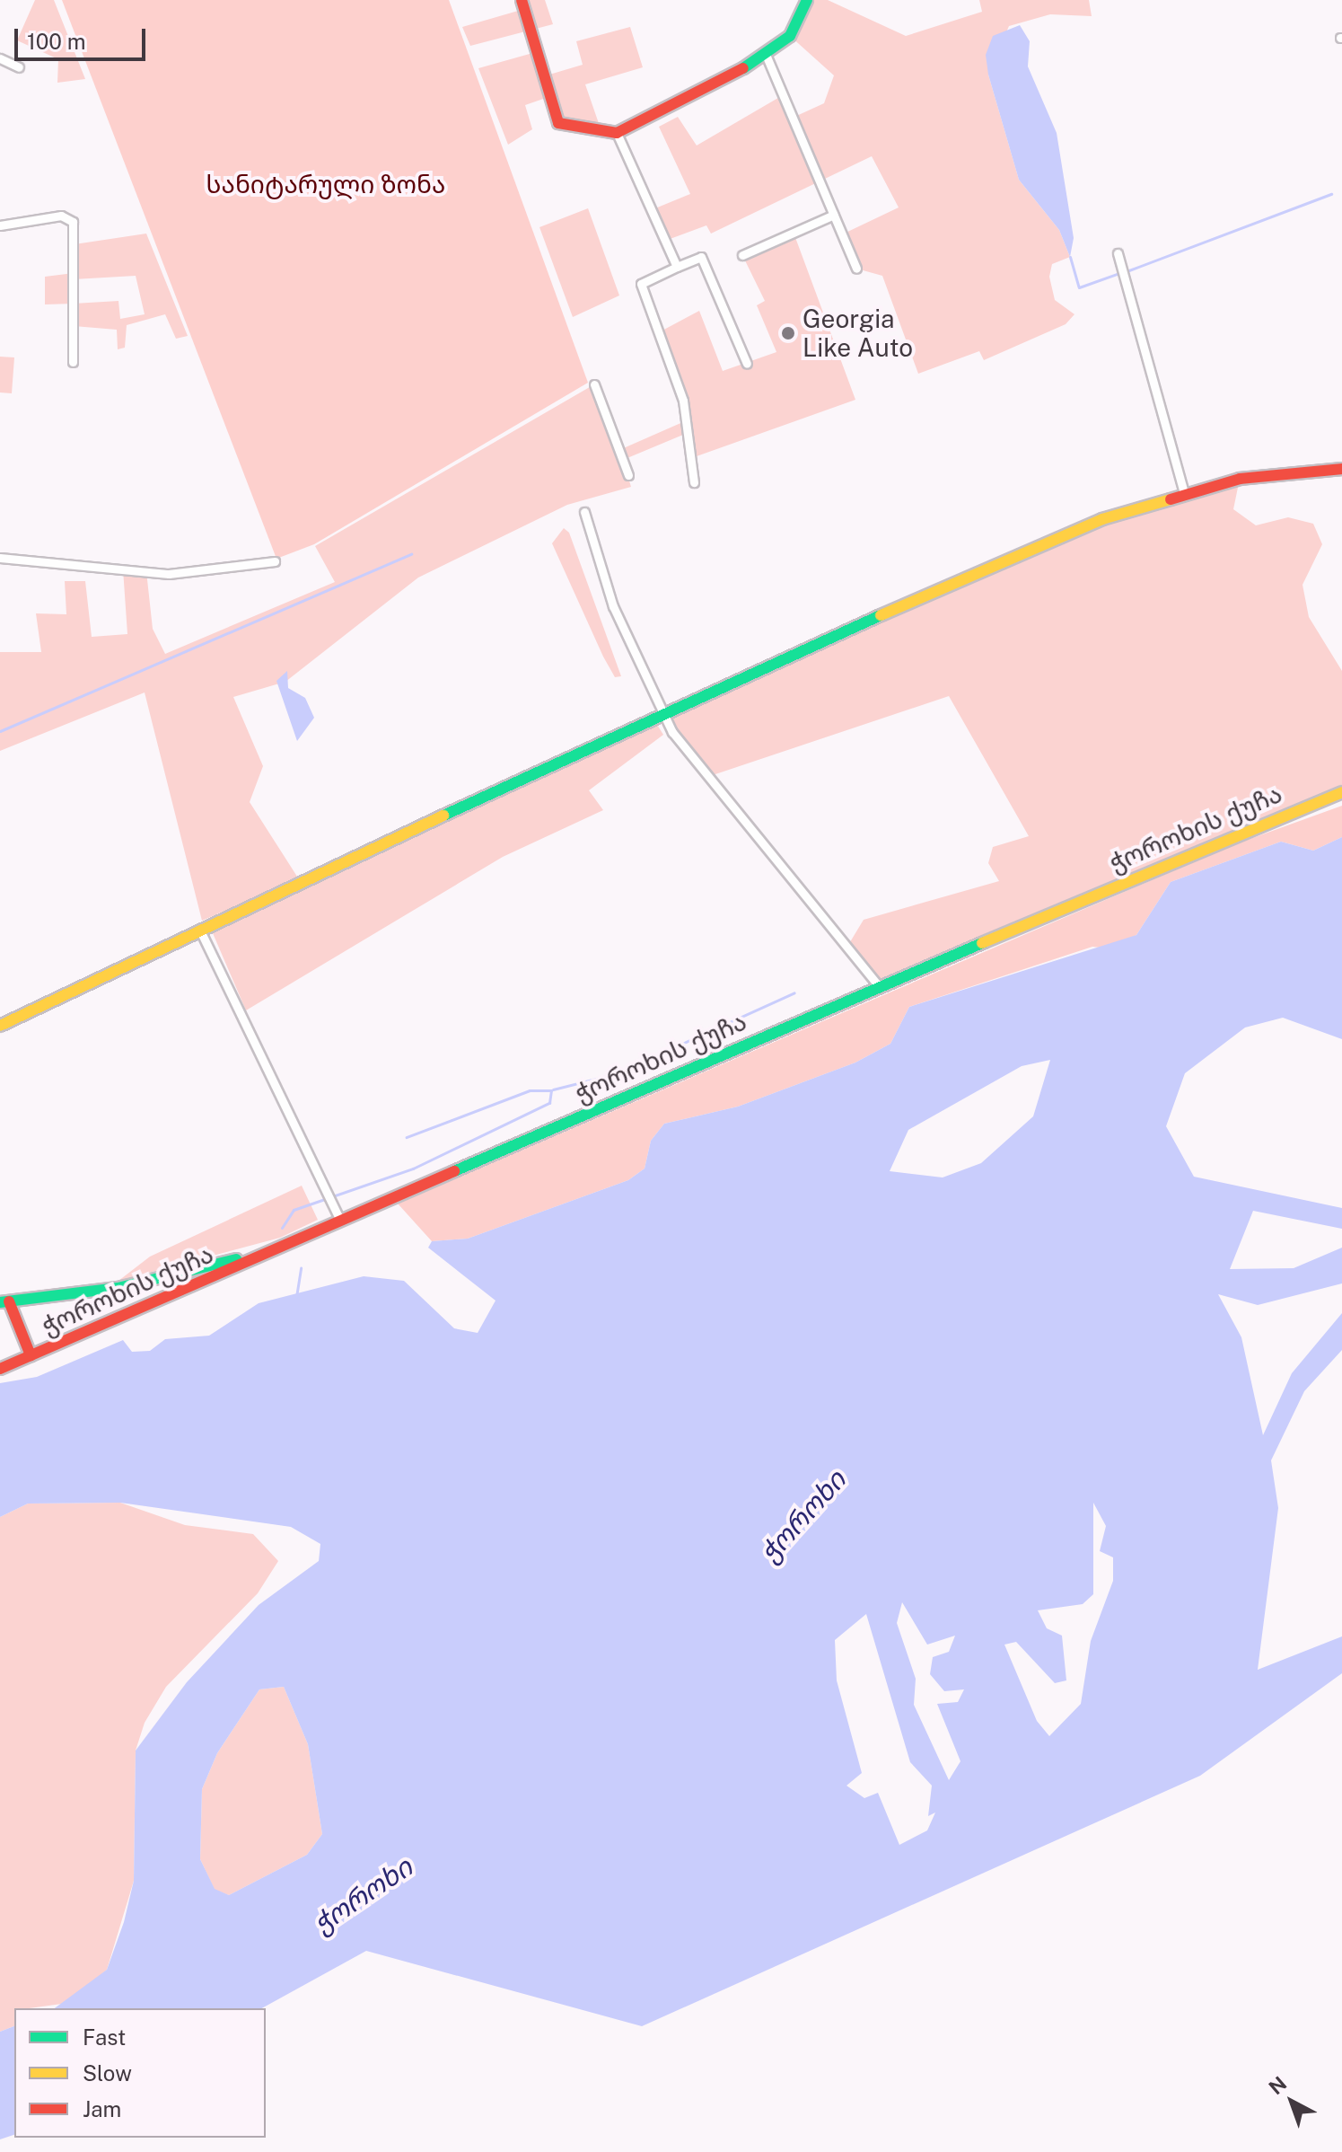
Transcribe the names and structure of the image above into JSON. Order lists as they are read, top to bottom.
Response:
{
  "streets": {
    "street": ["ჭოროხის ქუჩა"]
  },
  "water": ["ჭოროხი"],
  "parks": ["სანიტარული ზონა"],
  "places": ["Georgia Like Auto"],
  "legend": ["Fast", "Slow", "Jam"],
  "scale_bar": "100 m",
  "north": "top left"
}
